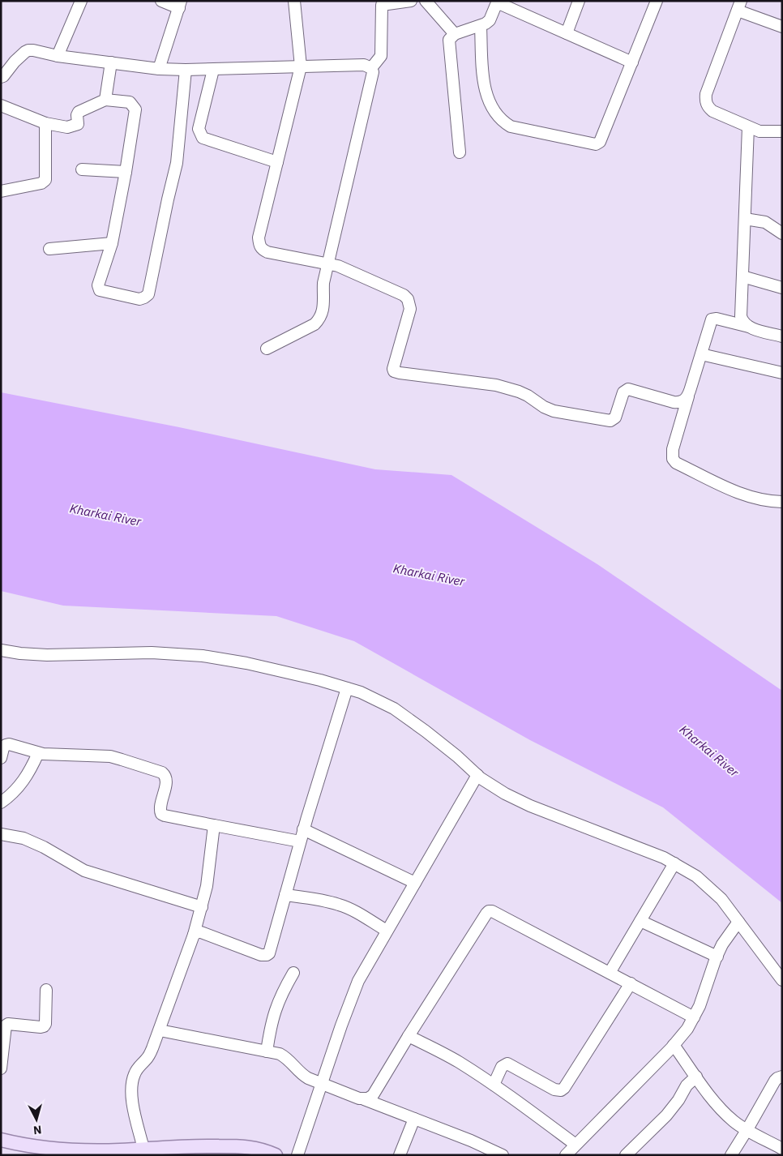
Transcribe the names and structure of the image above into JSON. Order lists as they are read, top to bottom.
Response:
{
  "water": ["Kharkai River"],
  "north": "bottom"
}
